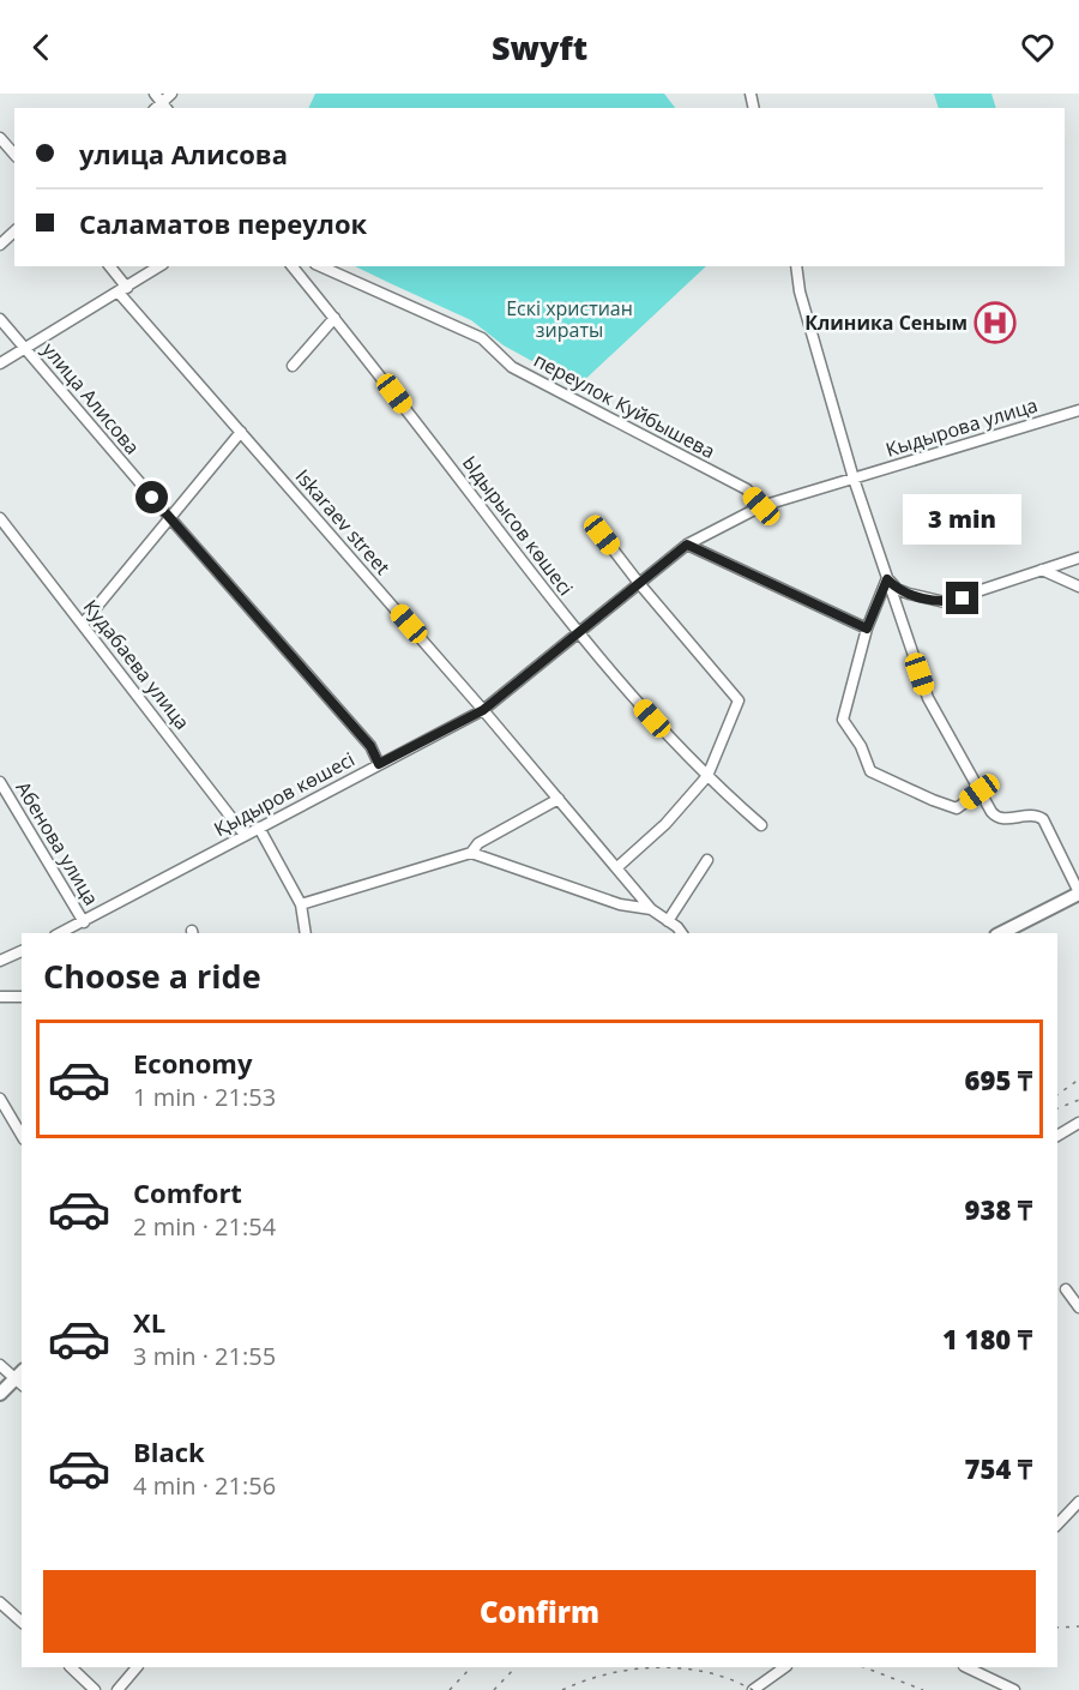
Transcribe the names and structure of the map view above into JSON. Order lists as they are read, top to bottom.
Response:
{
  "streets": {
    "street": [
      "улица Алисова",
      "переулок Куйбышева",
      "Кыдырова улица",
      "Iskaraev street",
      "Ыдырысов көшесі",
      "Кудабаева улица",
      "Қыдыров көшесі",
      "Абенова улица"
    ]
  },
  "crossings": [
    ["улица Алисова", "Қыдыров көшесі"],
    ["переулок Куйбышева", "Қыдыров көшесі"],
    ["Кыдырова улица", "Қыдыров көшесі"],
    ["Iskaraev street", "Қыдыров көшесі"],
    ["Ыдырысов көшесі", "Қыдыров көшесі"],
    ["Кудабаева улица", "Қыдыров көшесі"],
    ["Қыдыров көшесі", "Абенова улица"]
  ],
  "parks": ["Ескі христиан зираты"],
  "places": {
    "hospital": ["Клиника Сеным"]
  },
  "page": {
    "header": "Swyft",
    "banner": ["улица Алисова", "Саламатов переулок"],
    "bubble": "3 min",
    "heading": "Choose a ride",
    "list": [
      {
        "name": "Economy",
        "note": "1 min · 21:53",
        "value": "695 ₸"
      },
      {
        "name": "Comfort",
        "note": "2 min · 21:54",
        "value": "938 ₸"
      },
      {
        "name": "XL",
        "note": "3 min · 21:55",
        "value": "1 180 ₸"
      },
      {
        "name": "Black",
        "note": "4 min · 21:56",
        "value": "754 ₸"
      }
    ],
    "buttons": "Confirm"
  }
}
